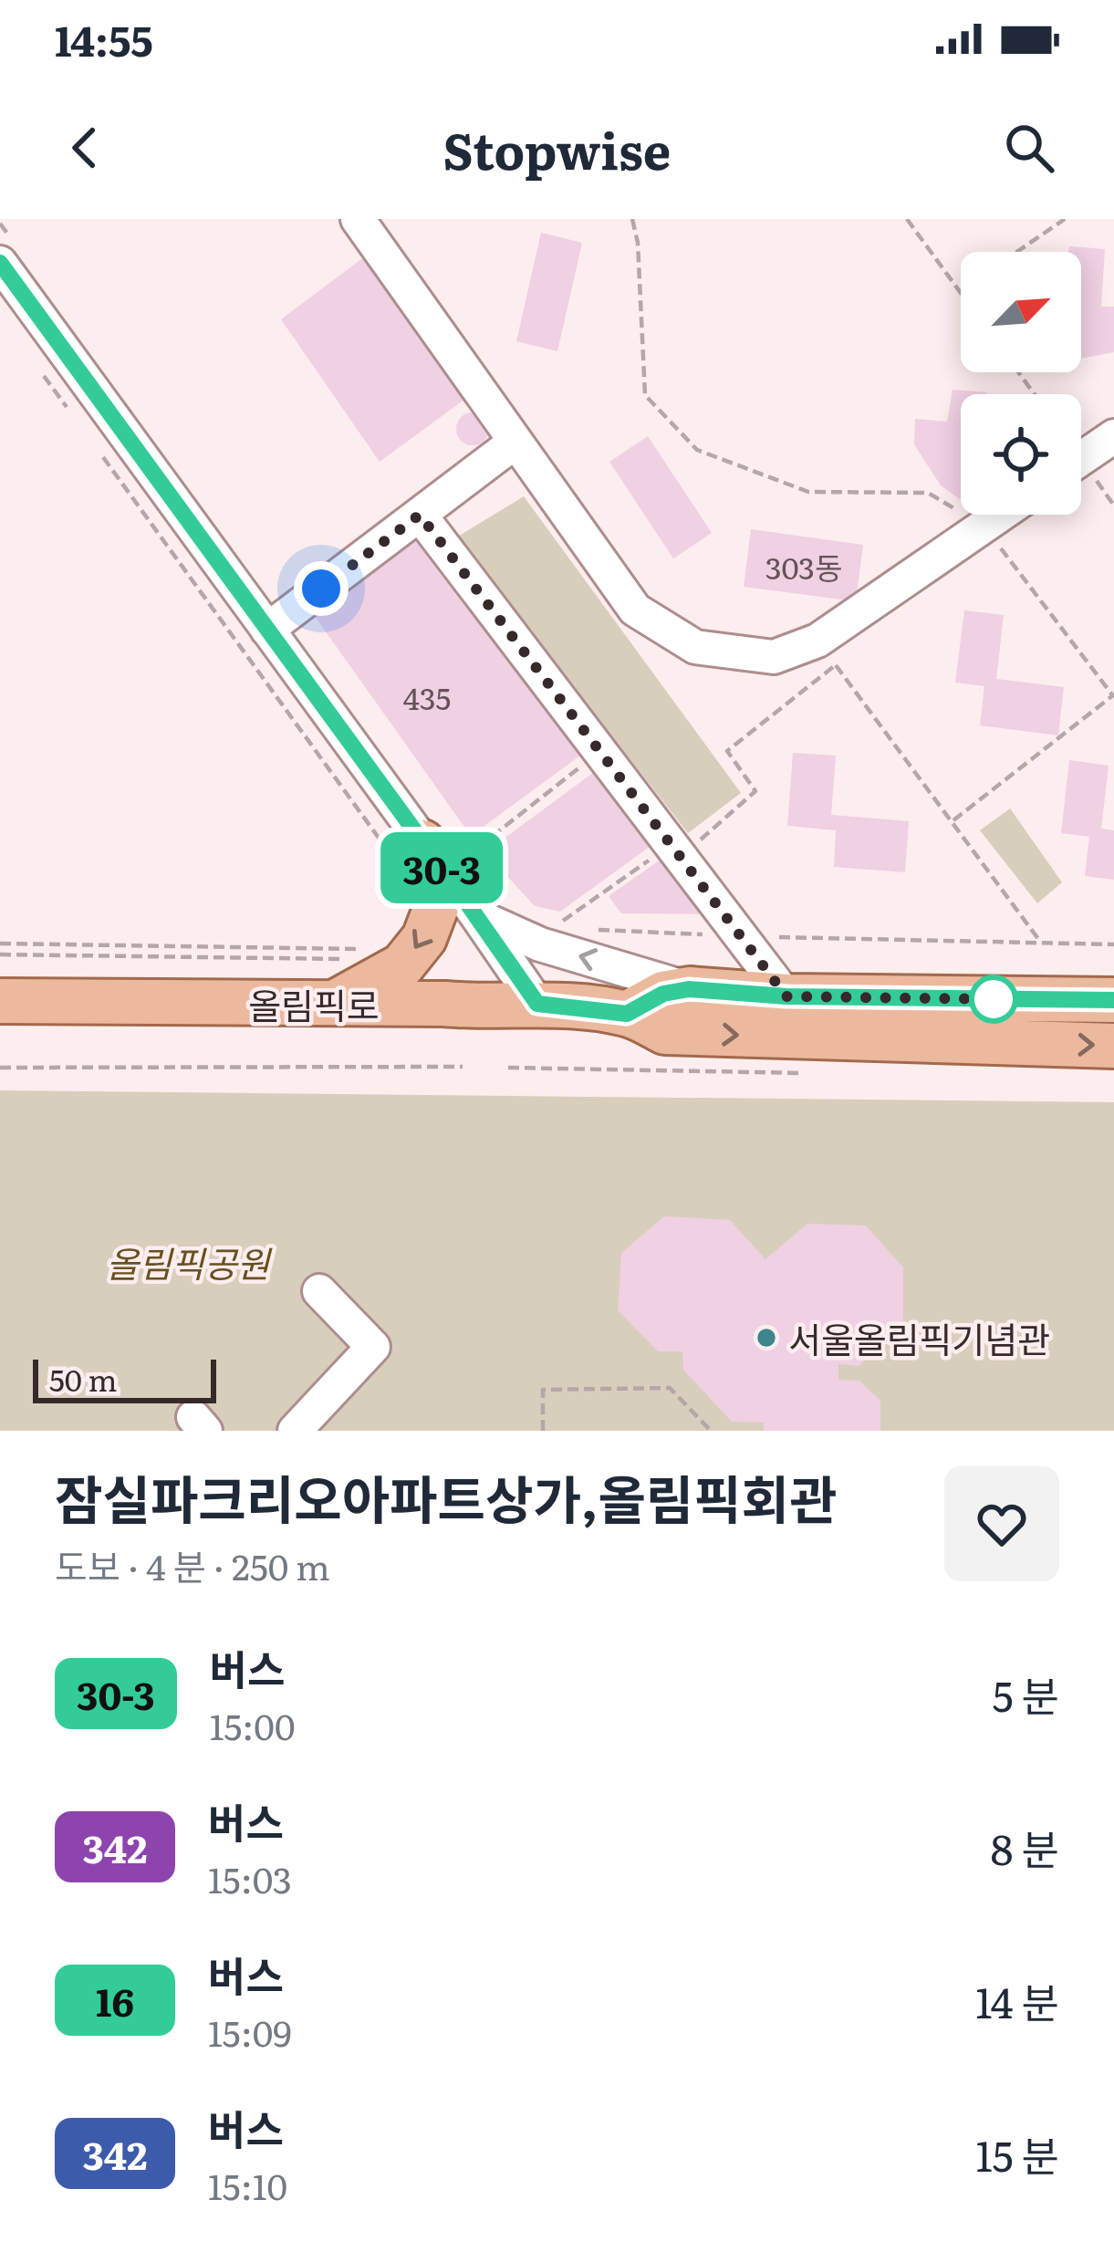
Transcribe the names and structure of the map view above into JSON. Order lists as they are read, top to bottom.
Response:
{
  "streets": {
    "main road": ["올림픽로"]
  },
  "parks": ["올림픽공원"],
  "places": ["서울올림픽기념관"],
  "lines": ["bus line 30-3"],
  "house_numbers": ["303동", "435"],
  "scale_bar": "50 m",
  "north": "top right",
  "page": {
    "status": "14:55",
    "header": "Stopwise",
    "on_map": "30-3",
    "scale": "50 m",
    "heading": ["잠실파크리오아파트상가,올림픽회관", "도보 · 4 분 · 250 m"],
    "list": [
      {
        "mark": "30-3",
        "name": "버스",
        "note": "15:00",
        "value": "5 분"
      },
      {
        "mark": "342",
        "name": "버스",
        "note": "15:03",
        "value": "8 분"
      },
      {
        "mark": "16",
        "name": "버스",
        "note": "15:09",
        "value": "14 분"
      },
      {
        "mark": "342",
        "name": "버스",
        "note": "15:10",
        "value": "15 분"
      }
    ]
  }
}
